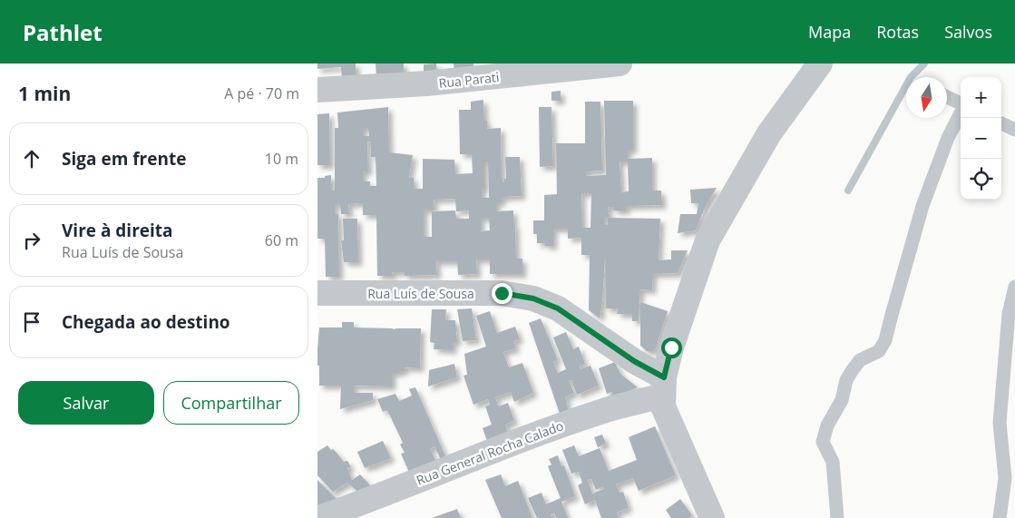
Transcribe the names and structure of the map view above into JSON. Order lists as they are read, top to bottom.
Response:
{
  "streets": {
    "street": ["Rua Parati", "Rua Luís de Sousa", "Rua General Rocha Calado"]
  },
  "crossings": [
    ["Rua Luís de Sousa", "Rua General Rocha Calado"]
  ],
  "north": "bottom",
  "page": {
    "header": "Pathlet",
    "nav": ["Mapa", "Rotas", "Salvos"],
    "heading": ["1 min", "A pé · 70 m"],
    "map_buttons": ["+", "−"],
    "list": [
      ["Siga em frente", "10 m"],
      ["Vire à direita", "Rua Luís de Sousa", "60 m"],
      "Chegada ao destino"
    ],
    "buttons": ["Salvar", "Compartilhar"]
  }
}
